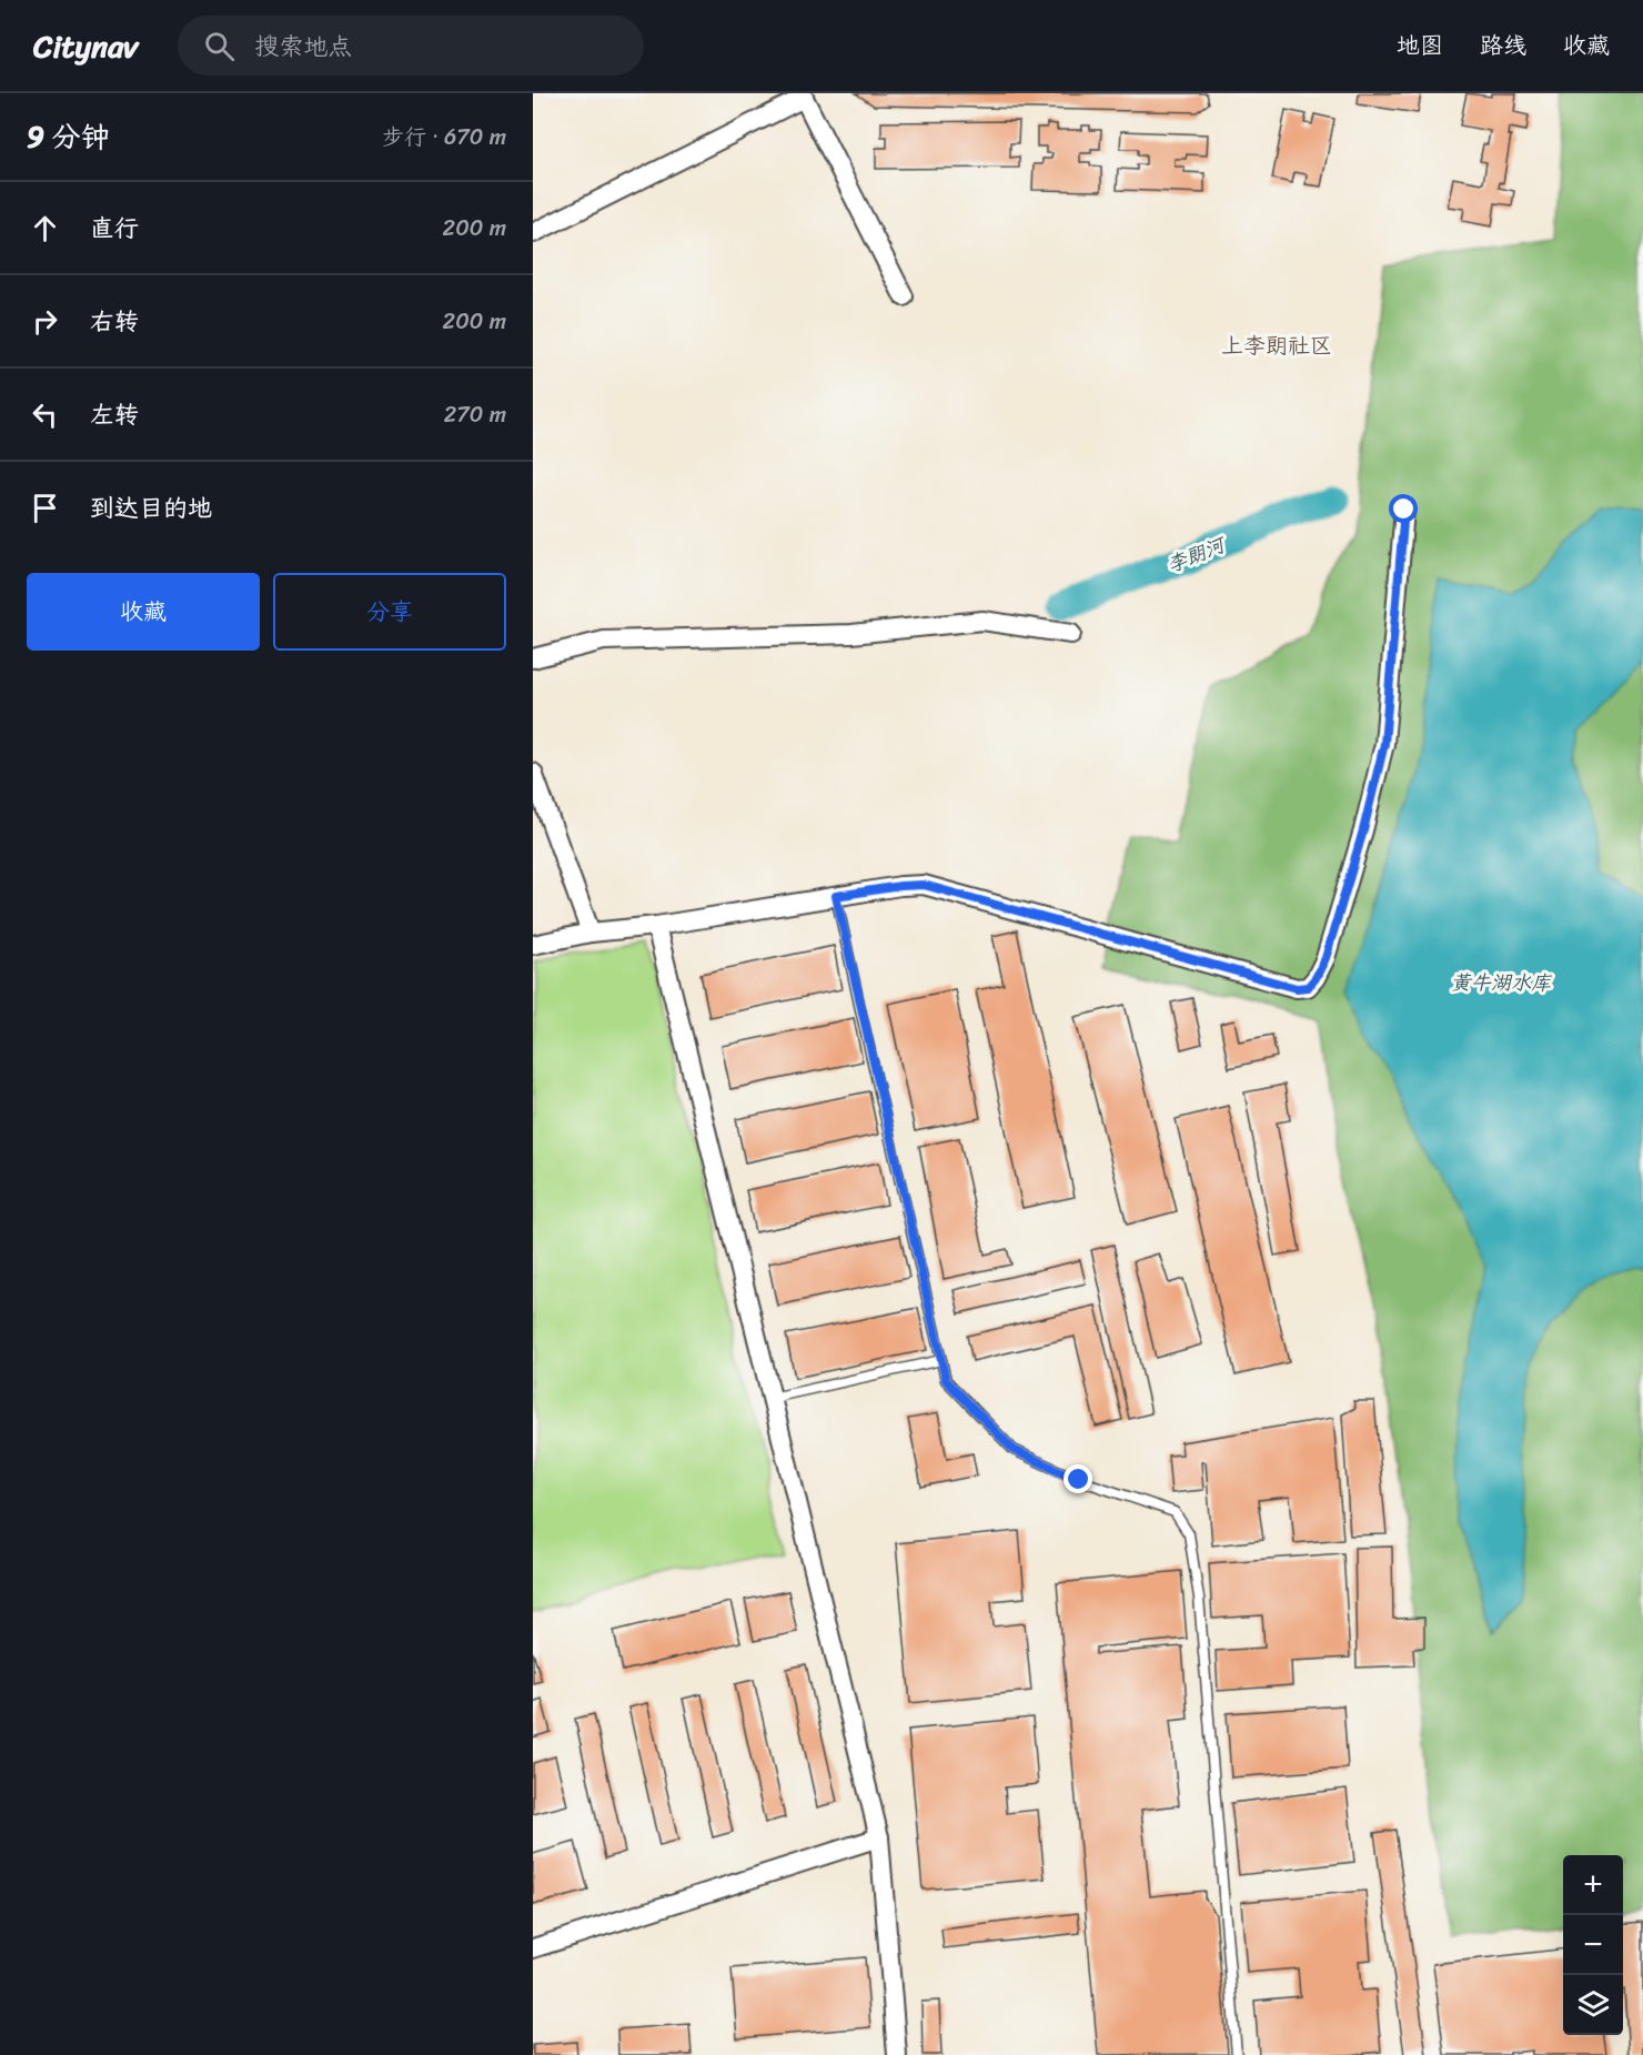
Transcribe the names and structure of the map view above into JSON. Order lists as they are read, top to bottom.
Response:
{
  "districts": ["上李朗社区"],
  "water": ["李朗河", "黄牛湖水库"],
  "page": {
    "header": "Citynav",
    "search": "搜索地点",
    "nav": ["地图", "路线", "收藏"],
    "heading": ["9 分钟", "步行 · 670 m"],
    "list": [
      ["直行", "200 m"],
      ["右转", "200 m"],
      ["左转", "270 m"],
      "到达目的地"
    ],
    "buttons": ["收藏", "分享"],
    "map_buttons": ["+", "−"]
  }
}
